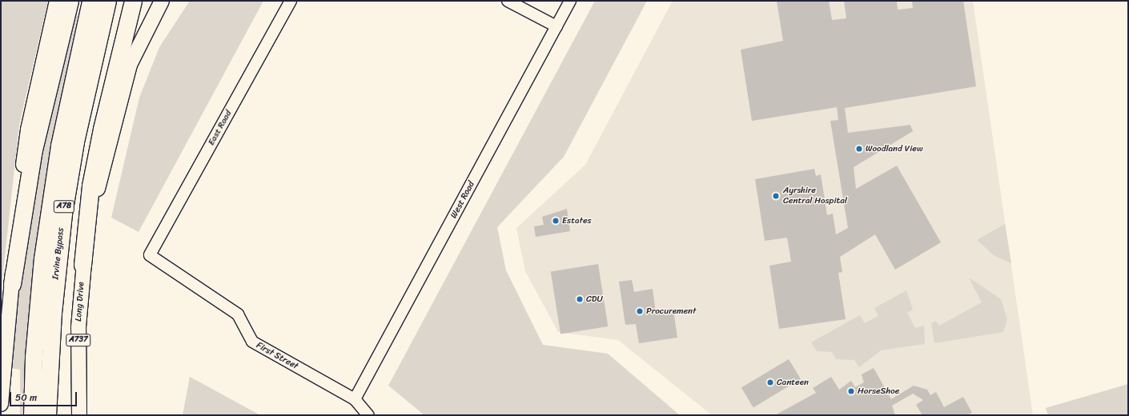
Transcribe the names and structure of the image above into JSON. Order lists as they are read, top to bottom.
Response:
{
  "streets": {
    "highway": ["A78", "Irvine Bypass"],
    "main road": ["Long Drive", "A737"],
    "street": ["East Road", "West Road", "First Street"]
  },
  "crossings": [
    ["East Road", "First Street"],
    ["West Road", "First Street"]
  ],
  "places": [
    "Woodland View",
    "Ayrshire Central Hospital",
    "Estates",
    "CDU",
    "Procurement",
    "Canteen",
    "HorseShoe"
  ],
  "scale_bar": "50 m"
}
